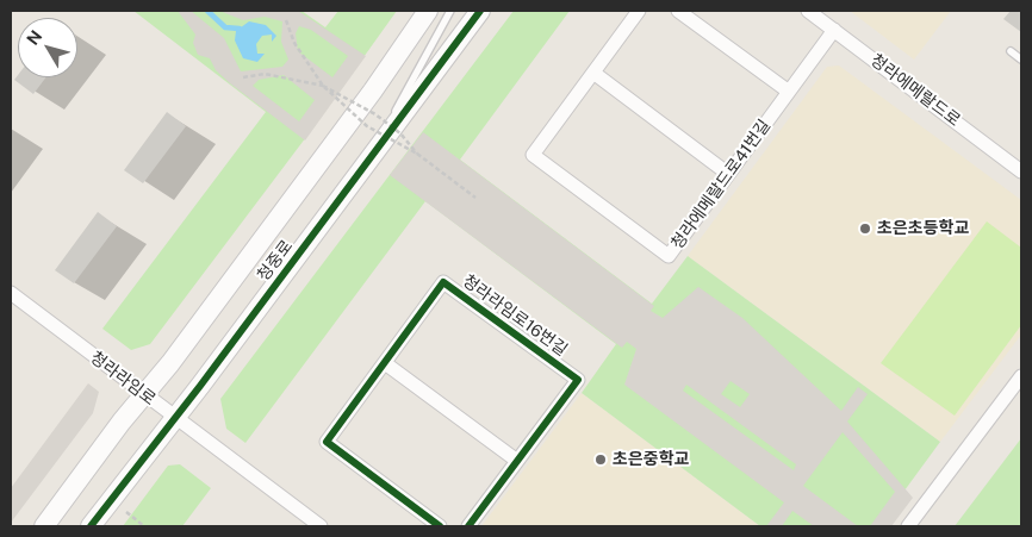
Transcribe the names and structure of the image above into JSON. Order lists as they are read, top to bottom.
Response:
{
  "streets": {
    "street": [
      "청라에메랄드로",
      "청라에메랄드로41번길",
      "청중로",
      "청라라임로16번길",
      "청라라임로"
    ]
  },
  "crossings": [
    ["청라에메랄드로", "청라에메랄드로41번길"],
    ["청중로", "청라라임로"]
  ],
  "places": ["초은초등학교", "초은중학교"],
  "north": "top left"
}
